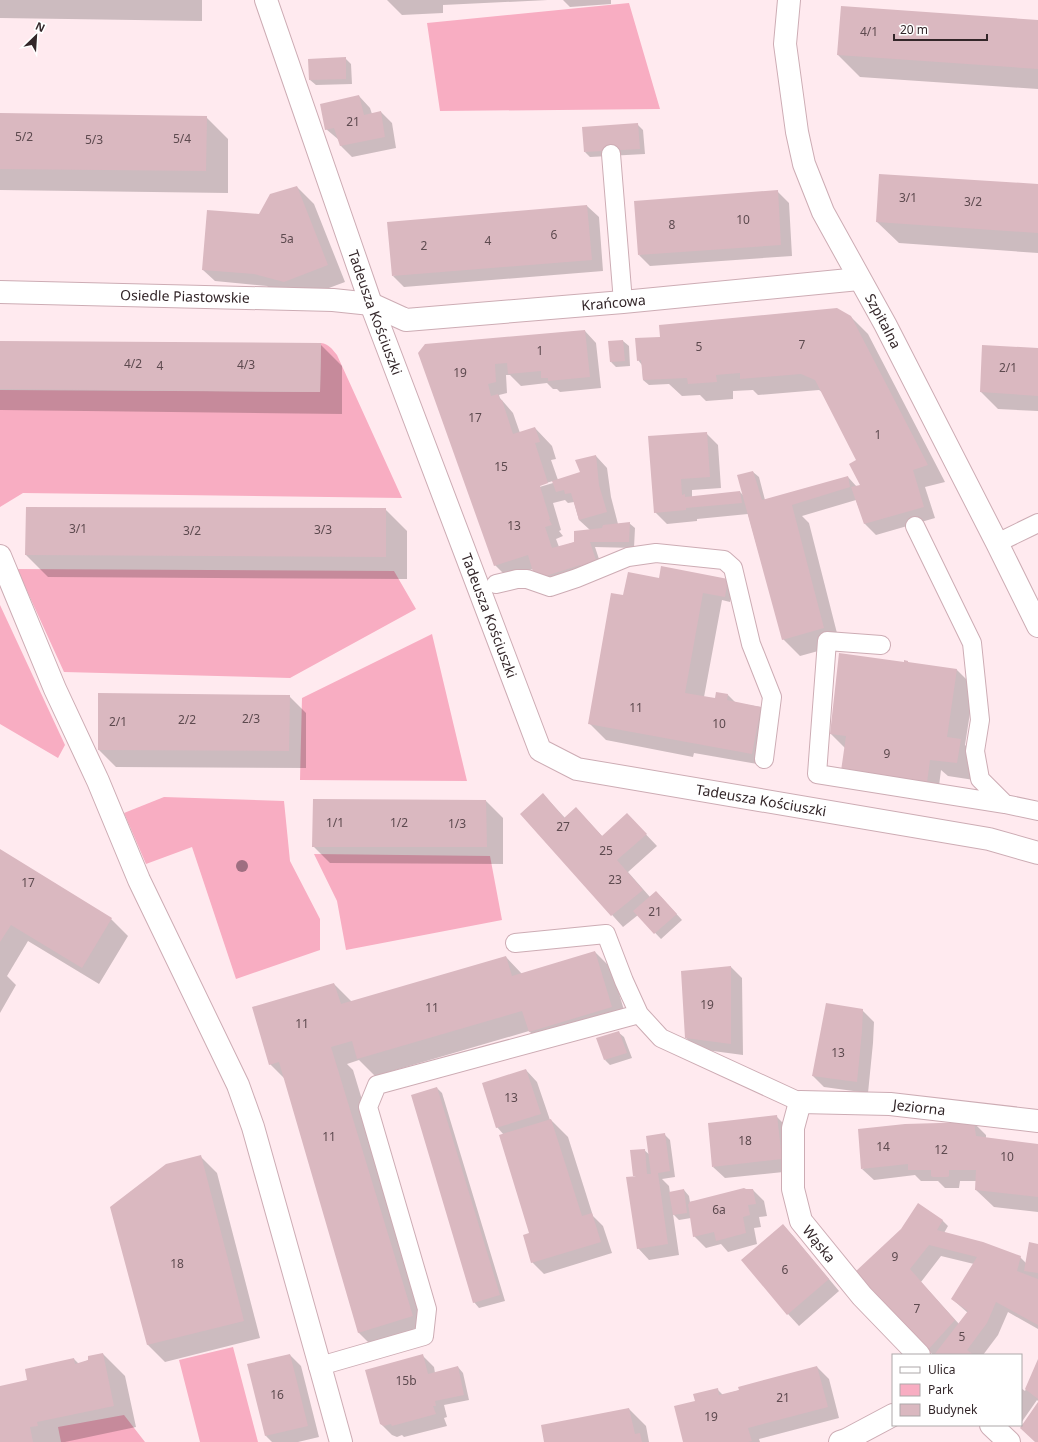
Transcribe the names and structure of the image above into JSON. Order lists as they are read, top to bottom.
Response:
{
  "streets": {
    "street": [
      "Osiedle Piastowskie",
      "Krańcowa",
      "Tadeusza Kościuszki",
      "Szpitalna",
      "Jeziorna",
      "Wąska"
    ]
  },
  "crossings": [
    ["Osiedle Piastowskie", "Krańcowa"],
    ["Osiedle Piastowskie", "Tadeusza Kościuszki"],
    ["Krańcowa", "Tadeusza Kościuszki"],
    ["Krańcowa", "Szpitalna"],
    ["Jeziorna", "Wąska"]
  ],
  "house_numbers": [
    "4/1",
    "21",
    "5/2",
    "5/4",
    "5/3",
    "3/1",
    "3/2",
    "10",
    "8",
    "6",
    "5a",
    "4",
    "2",
    "7",
    "5",
    "1",
    "4/2",
    "4/3",
    "4",
    "2/1",
    "19",
    "17",
    "1",
    "15",
    "13",
    "3/1",
    "3/3",
    "3/2",
    "11",
    "2/3",
    "2/2",
    "2/1",
    "10",
    "9",
    "1/1",
    "1/2",
    "1/3",
    "27",
    "25",
    "23",
    "17",
    "21",
    "19",
    "11",
    "11",
    "13",
    "13",
    "11",
    "18",
    "14",
    "12",
    "10",
    "6a",
    "9",
    "18",
    "6",
    "7",
    "5",
    "15b",
    "16",
    "21",
    "19"
  ],
  "legend": ["Ulica", "Park", "Budynek"],
  "scale_bar": "20 m",
  "north": "top right"
}
